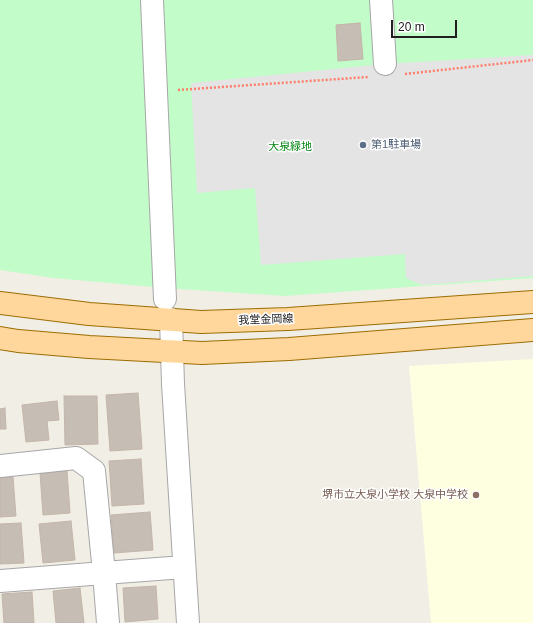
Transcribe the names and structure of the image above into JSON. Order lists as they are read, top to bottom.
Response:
{
  "streets": {
    "main road": ["我堂金岡線"]
  },
  "parks": ["大泉緑地"],
  "places": ["第1駐車場", "堺市立大泉小学校 大泉中学校"],
  "scale_bar": "20 m"
}
